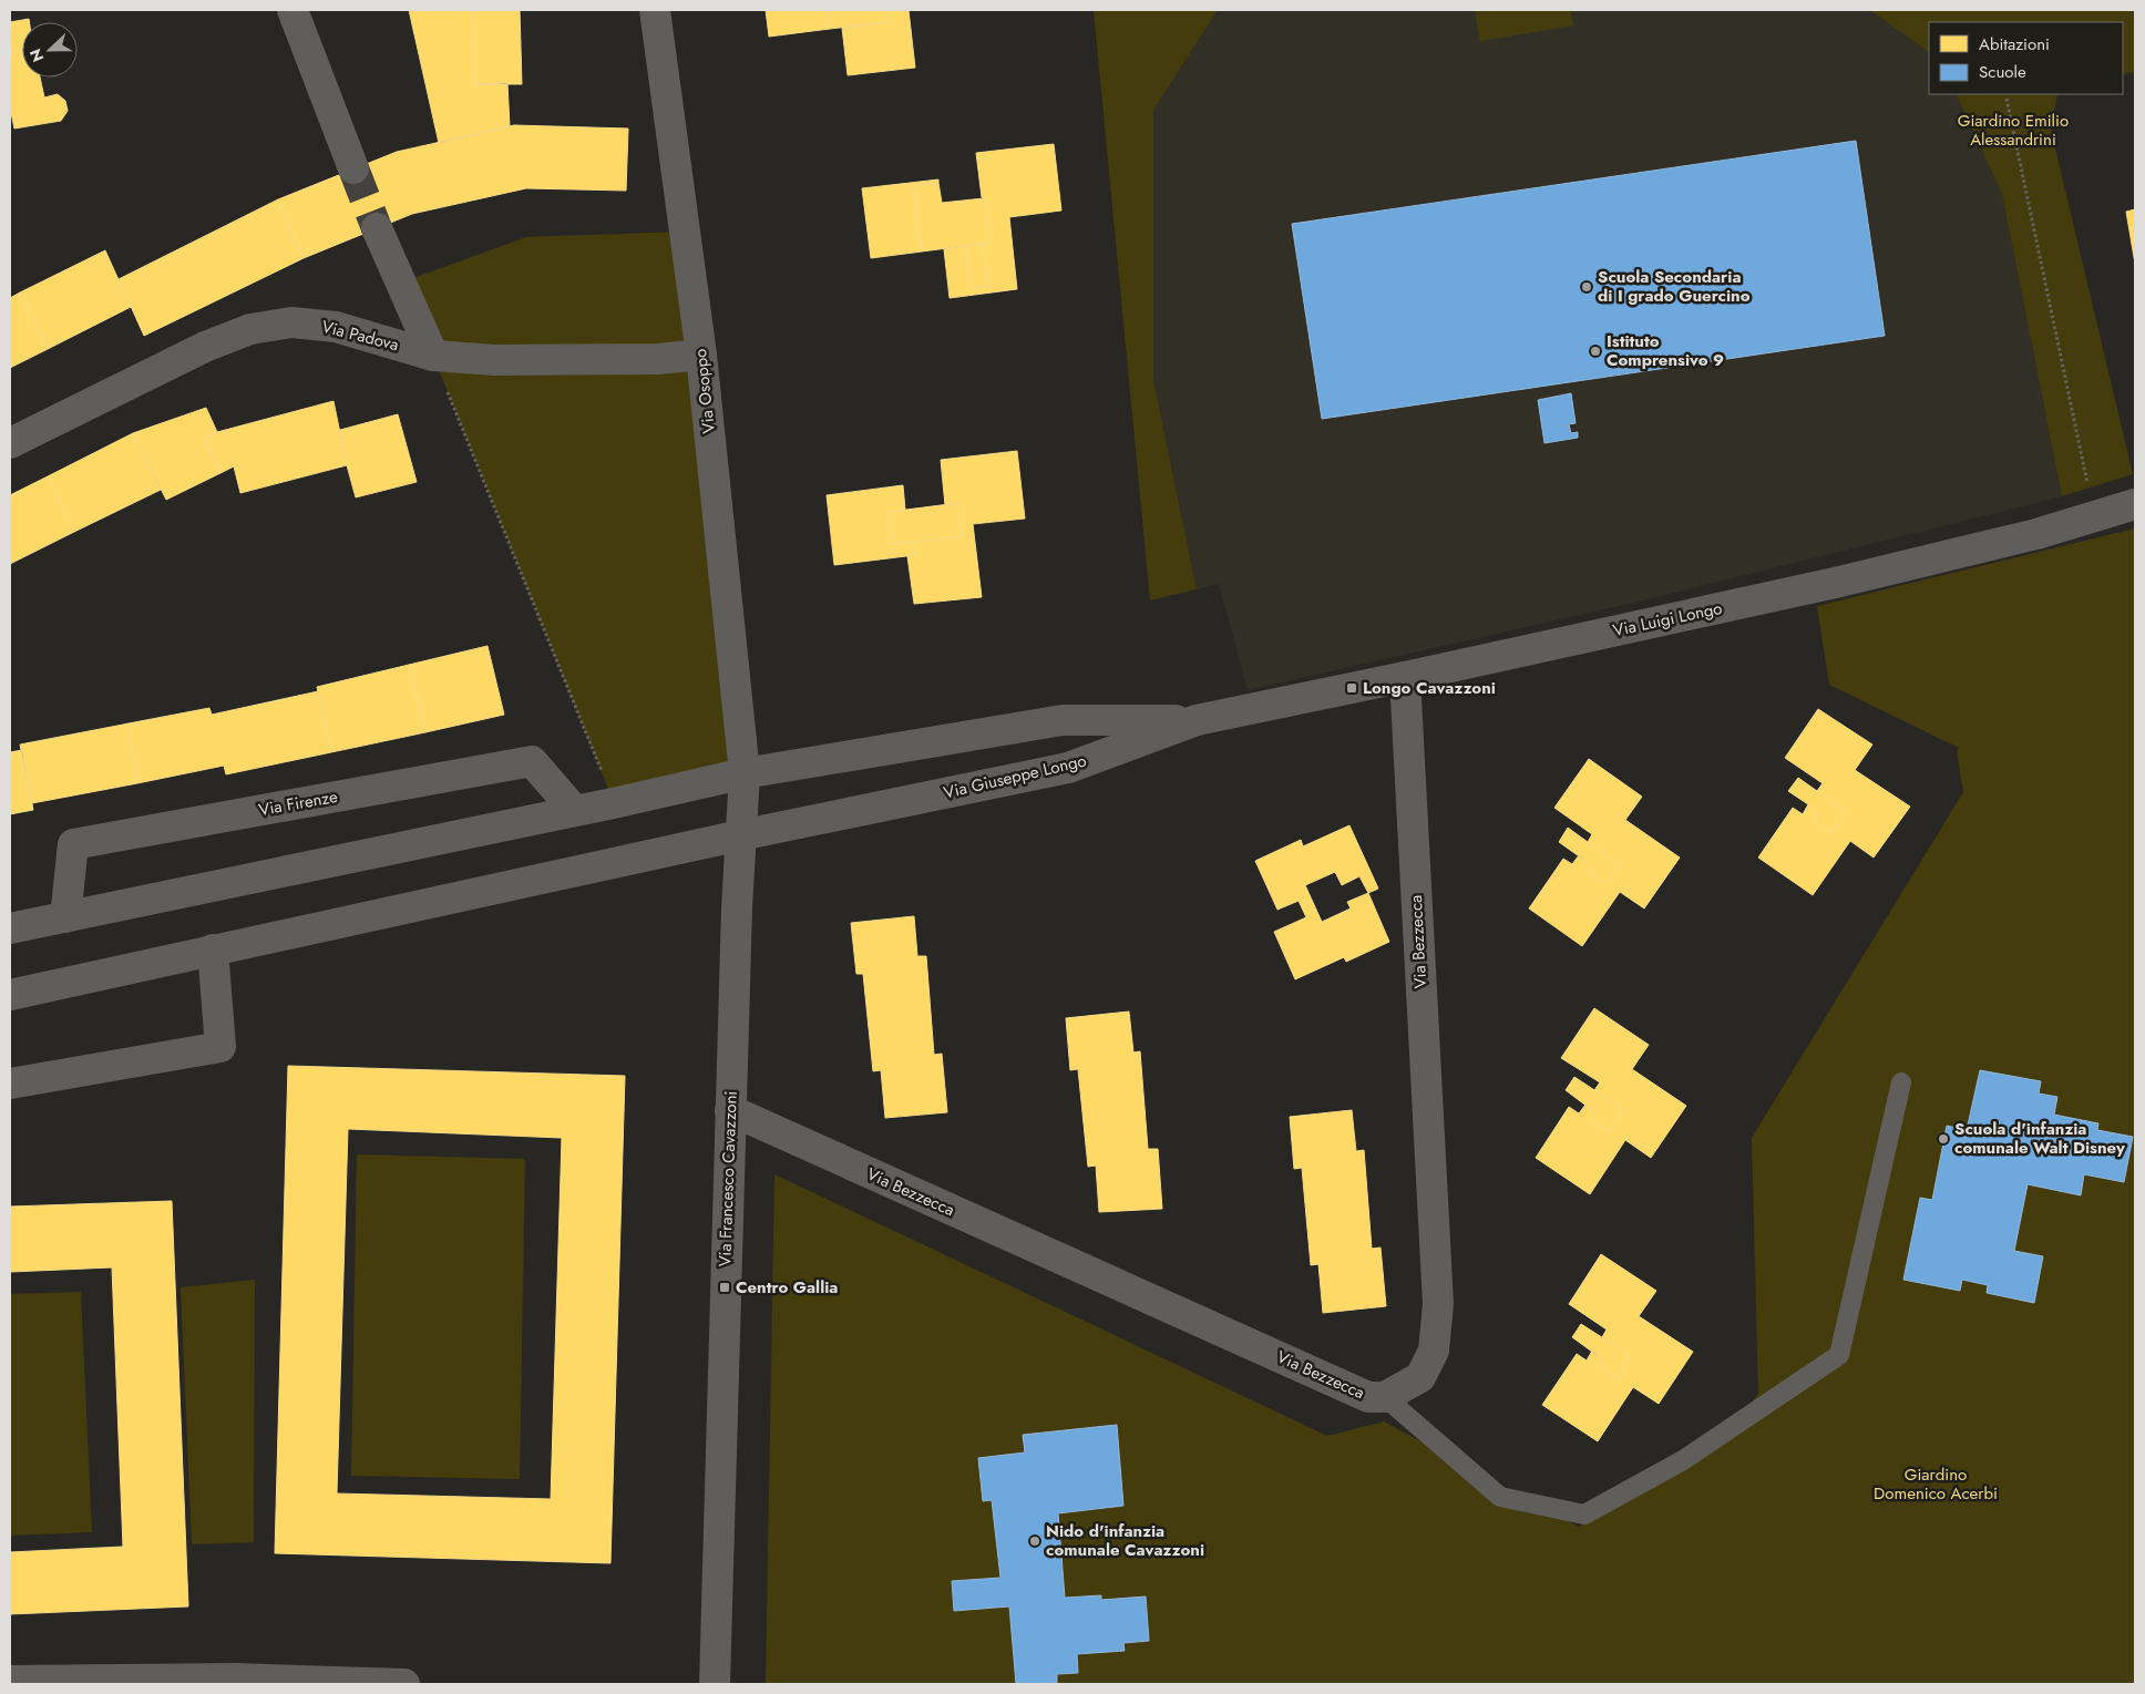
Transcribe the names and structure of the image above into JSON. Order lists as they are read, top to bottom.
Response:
{
  "streets": {
    "street": [
      "Via Padova",
      "Via Osoppo",
      "Via Luigi Longo",
      "Via Giuseppe Longo",
      "Via Firenze",
      "Via Bezzecca",
      "Via Francesco Cavazzoni"
    ]
  },
  "crossings": [
    ["Via Padova", "Via Osoppo"],
    ["Via Osoppo", "Via Francesco Cavazzoni"],
    ["Via Luigi Longo", "Via Giuseppe Longo"],
    ["Via Luigi Longo", "Via Bezzecca"],
    ["Via Giuseppe Longo", "Via Francesco Cavazzoni"],
    ["Via Bezzecca", "Via Francesco Cavazzoni"]
  ],
  "parks": ["Giardino Emilio Alessandrini", "Giardino Domenico Acerbi"],
  "places": {
    "other": [
      "Scuola Secondaria di I grado Guercino",
      "Istituto Comprensivo 9",
      "Scuola d'infanzia comunale Walt Disney",
      "Nido d'infanzia comunale Cavazzoni"
    ],
    "transit": ["Longo Cavazzoni", "Centro Gallia"]
  },
  "legend": ["Abitazioni", "Scuole"],
  "north": "left"
}
